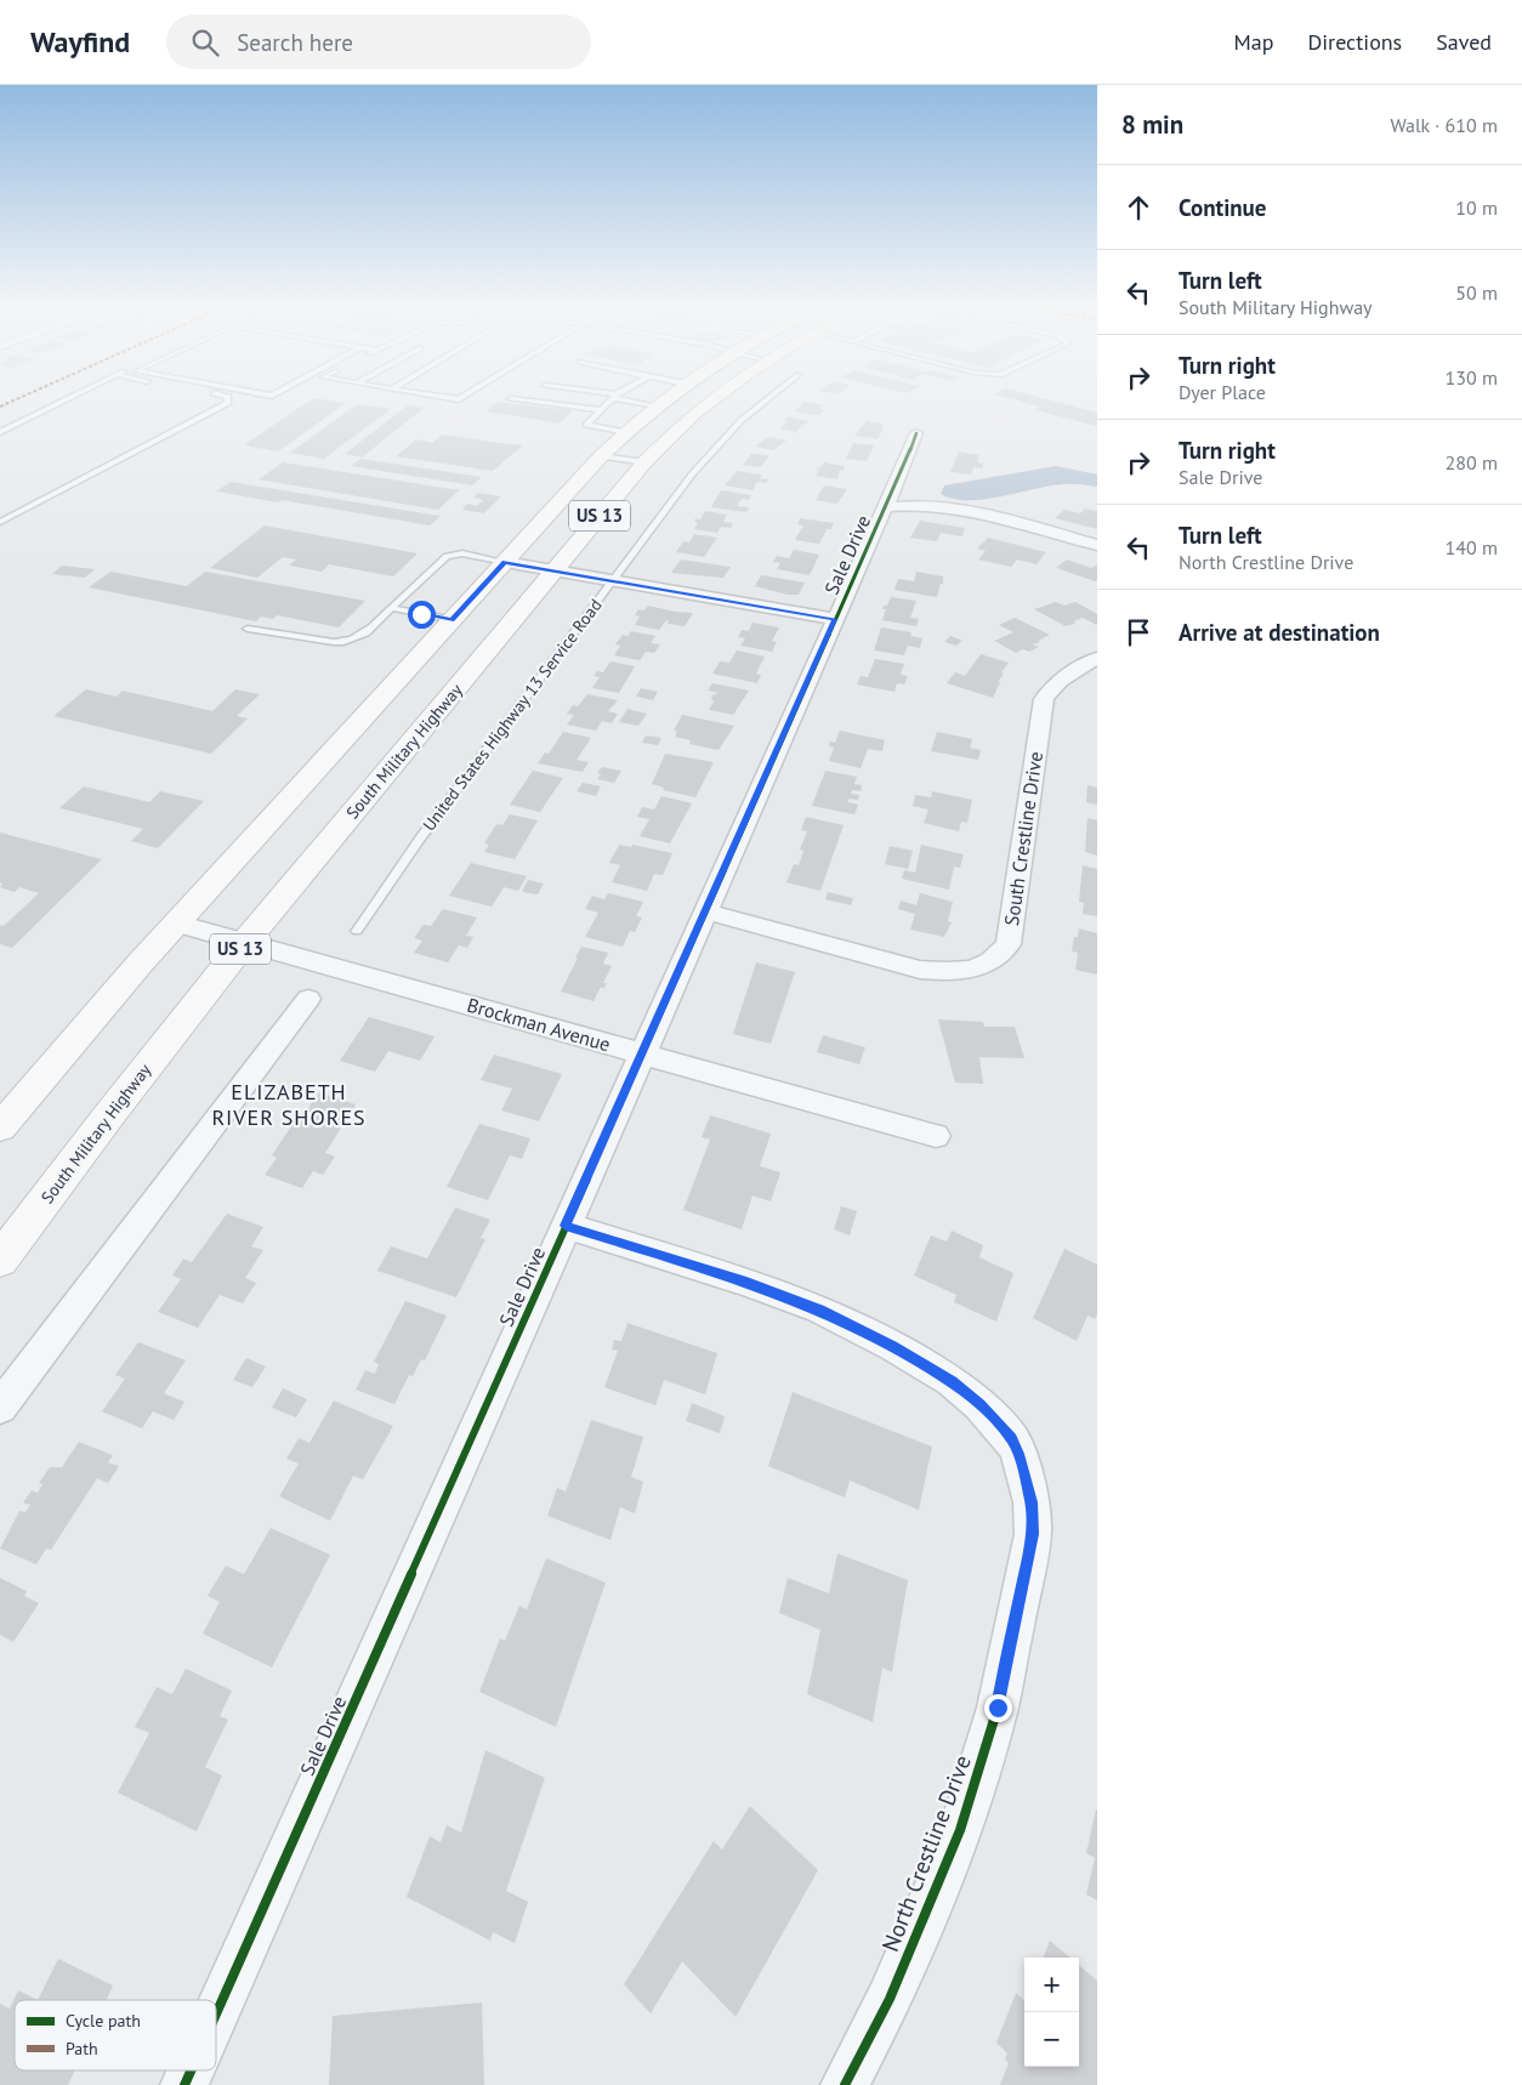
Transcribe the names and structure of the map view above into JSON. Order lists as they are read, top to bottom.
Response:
{
  "streets": {
    "main road": ["US 13", "South Military Highway"],
    "street": [
      "Sale Drive",
      "South Crestline Drive",
      "Brockman Avenue",
      "North Crestline Drive"
    ],
    "lane": ["United States Highway 13 Service Road"]
  },
  "crossings": [
    ["US 13", "Brockman Avenue"],
    ["Sale Drive", "South Crestline Drive"],
    ["Sale Drive", "Brockman Avenue"],
    ["Sale Drive", "North Crestline Drive"],
    ["South Military Highway", "Brockman Avenue"]
  ],
  "districts": ["ELIZABETH RIVER SHORES"],
  "legend": ["Cycle path", "Path"],
  "page": {
    "header": "Wayfind",
    "search": "Search here",
    "nav": ["Map", "Directions", "Saved"],
    "heading": ["8 min", "Walk · 610 m"],
    "list": [
      ["Continue", "10 m"],
      ["Turn left", "South Military Highway", "50 m"],
      ["Turn right", "Dyer Place", "130 m"],
      ["Turn right", "Sale Drive", "280 m"],
      ["Turn left", "North Crestline Drive", "140 m"],
      "Arrive at destination"
    ],
    "map_buttons": ["+", "−"]
  }
}
